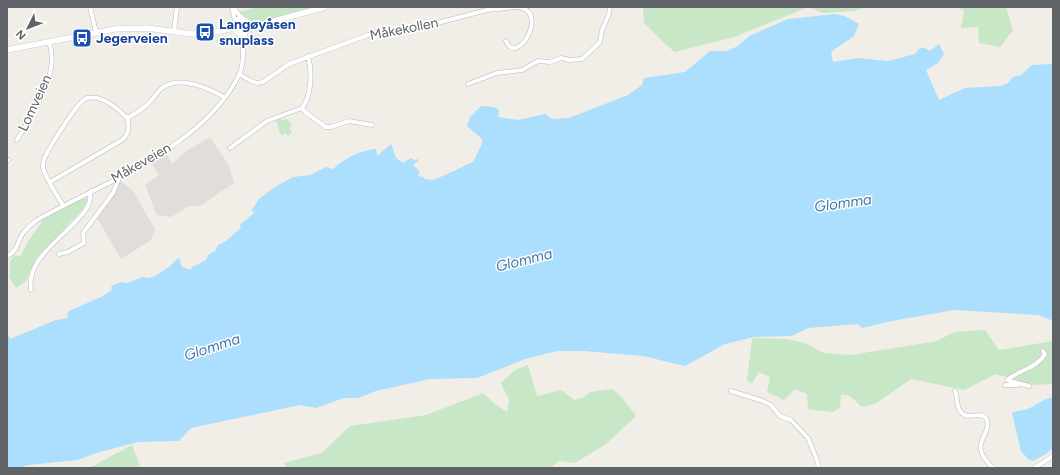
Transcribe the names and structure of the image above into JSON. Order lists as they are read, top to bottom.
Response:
{
  "streets": {
    "street": ["Måkekollen", "Lomveien", "Måkeveien"]
  },
  "crossings": [
    ["Måkekollen", "Måkeveien"]
  ],
  "water": ["Glomma"],
  "places": {
    "bus stop": ["Langøyåsen snuplass", "Jegerveien"]
  },
  "north": "bottom left"
}
